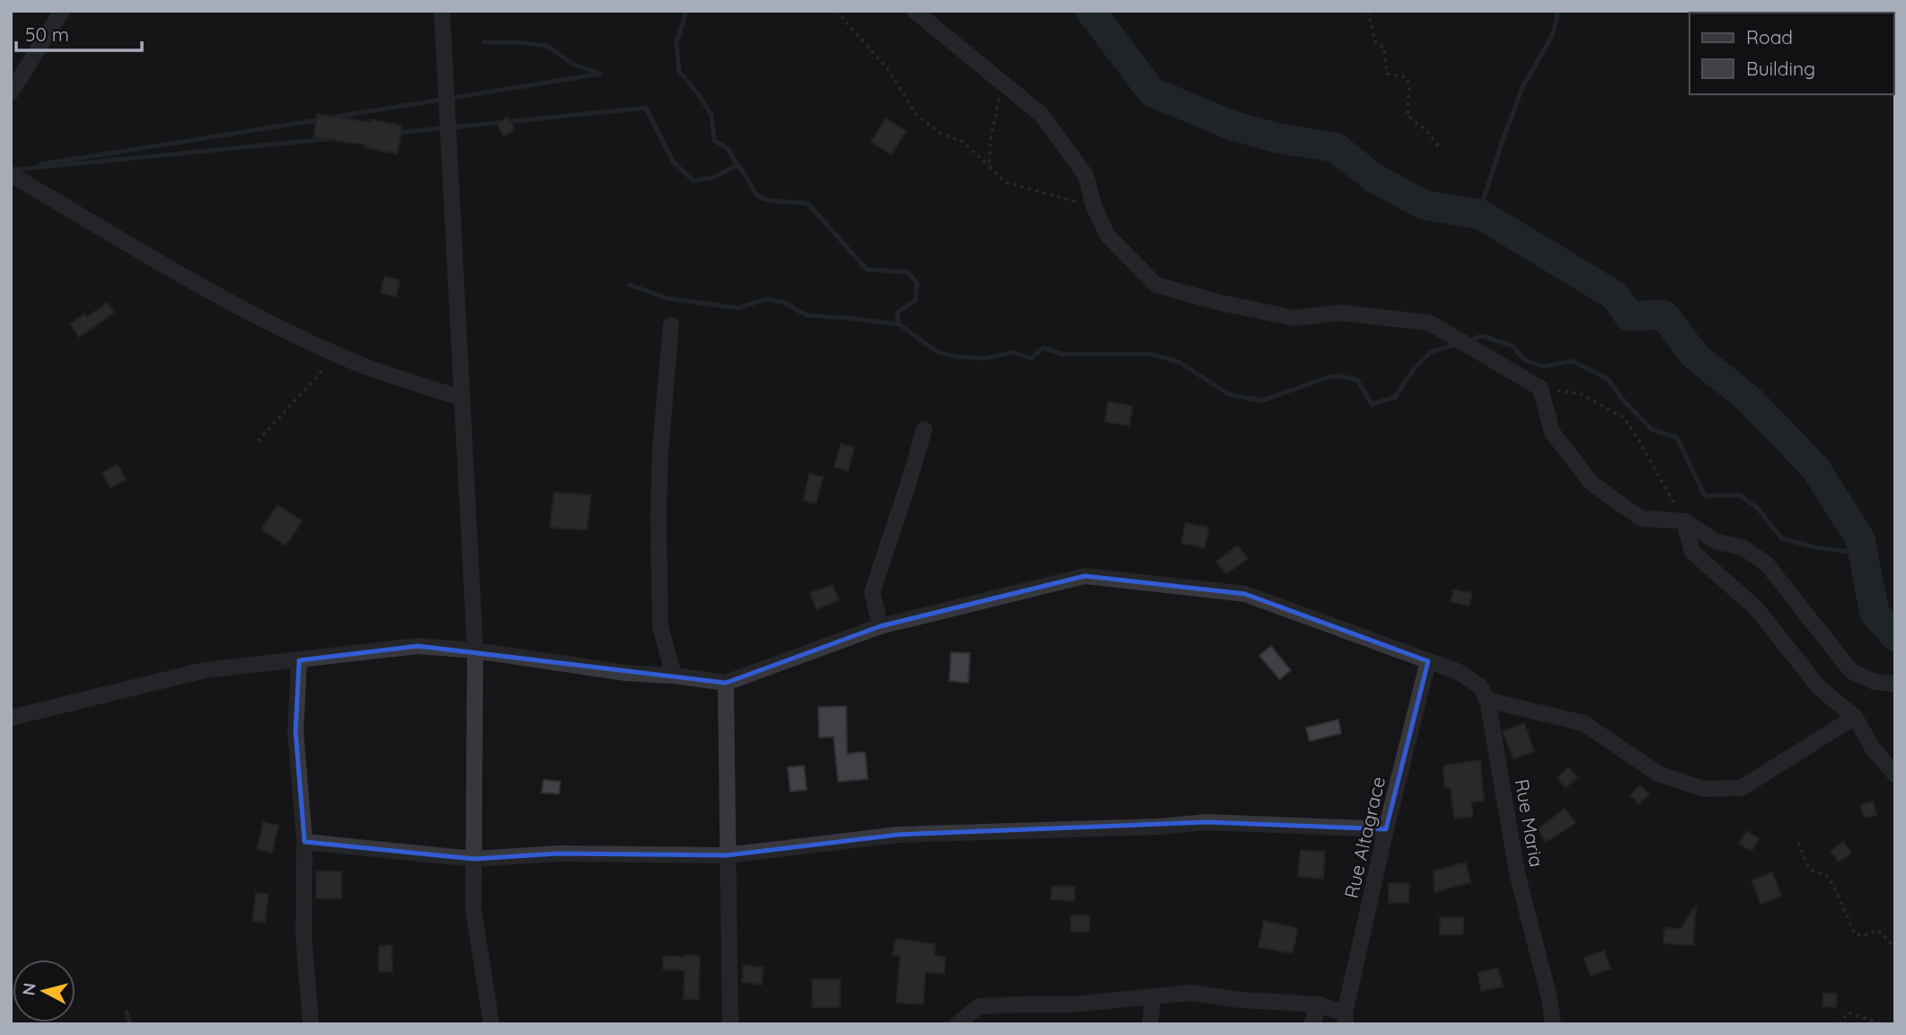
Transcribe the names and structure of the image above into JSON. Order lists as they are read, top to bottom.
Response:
{
  "streets": {
    "street": ["Rue Maria", "Rue Altagrace"]
  },
  "legend": ["Road", "Building"],
  "scale_bar": "50 m",
  "north": "left"
}
